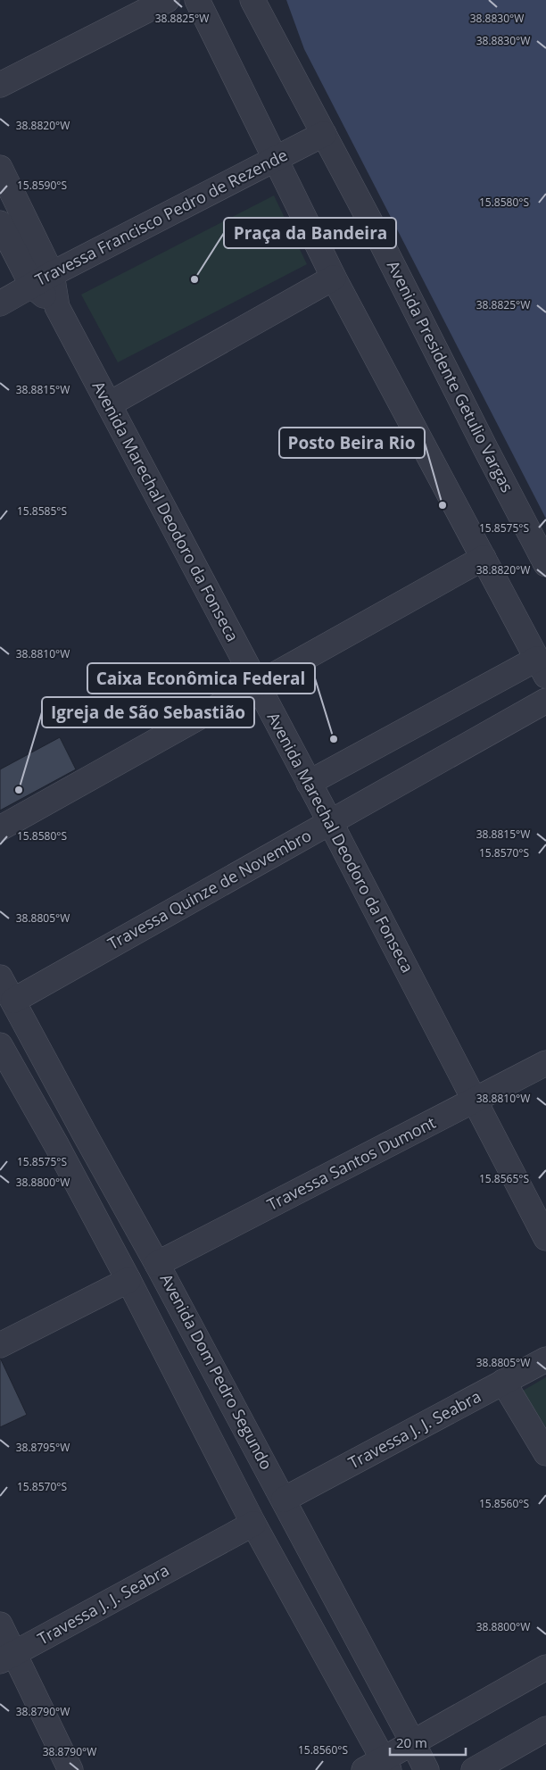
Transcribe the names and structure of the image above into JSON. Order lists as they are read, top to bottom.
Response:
{
  "streets": {
    "street": [
      "Travessa Francisco Pedro de Rezende",
      "Avenida Presidente Getulio Vargas",
      "Avenida Marechal Deodoro da Fonseca",
      "Travessa Quinze de Novembro",
      "Travessa Santos Dumont",
      "Avenida Dom Pedro Segundo",
      "Travessa J. J. Seabra"
    ]
  },
  "crossings": [
    ["Travessa Francisco Pedro de Rezende", "Avenida Presidente Getulio Vargas"],
    ["Travessa Francisco Pedro de Rezende", "Avenida Marechal Deodoro da Fonseca"],
    ["Avenida Marechal Deodoro da Fonseca", "Travessa Quinze de Novembro"],
    ["Avenida Marechal Deodoro da Fonseca", "Travessa Santos Dumont"],
    ["Travessa Quinze de Novembro", "Avenida Dom Pedro Segundo"],
    ["Travessa Santos Dumont", "Avenida Dom Pedro Segundo"],
    ["Avenida Dom Pedro Segundo", "Travessa J. J. Seabra"]
  ],
  "places": [
    "Praça da Bandeira",
    "Posto Beira Rio",
    "Caixa Econômica Federal",
    "Igreja de São Sebastião"
  ],
  "scale_bar": "20 m",
  "coordinates": [
    "38.8825°W",
    "38.8830°W",
    "38.8820°W",
    "15.8590°S",
    "15.8580°S",
    "38.8815°W",
    "15.8585°S",
    "15.8575°S",
    "38.8810°W",
    "15.8570°S",
    "38.8805°W",
    "15.8565°S",
    "38.8800°W",
    "38.8795°W",
    "15.8560°S",
    "38.8790°W"
  ]
}
